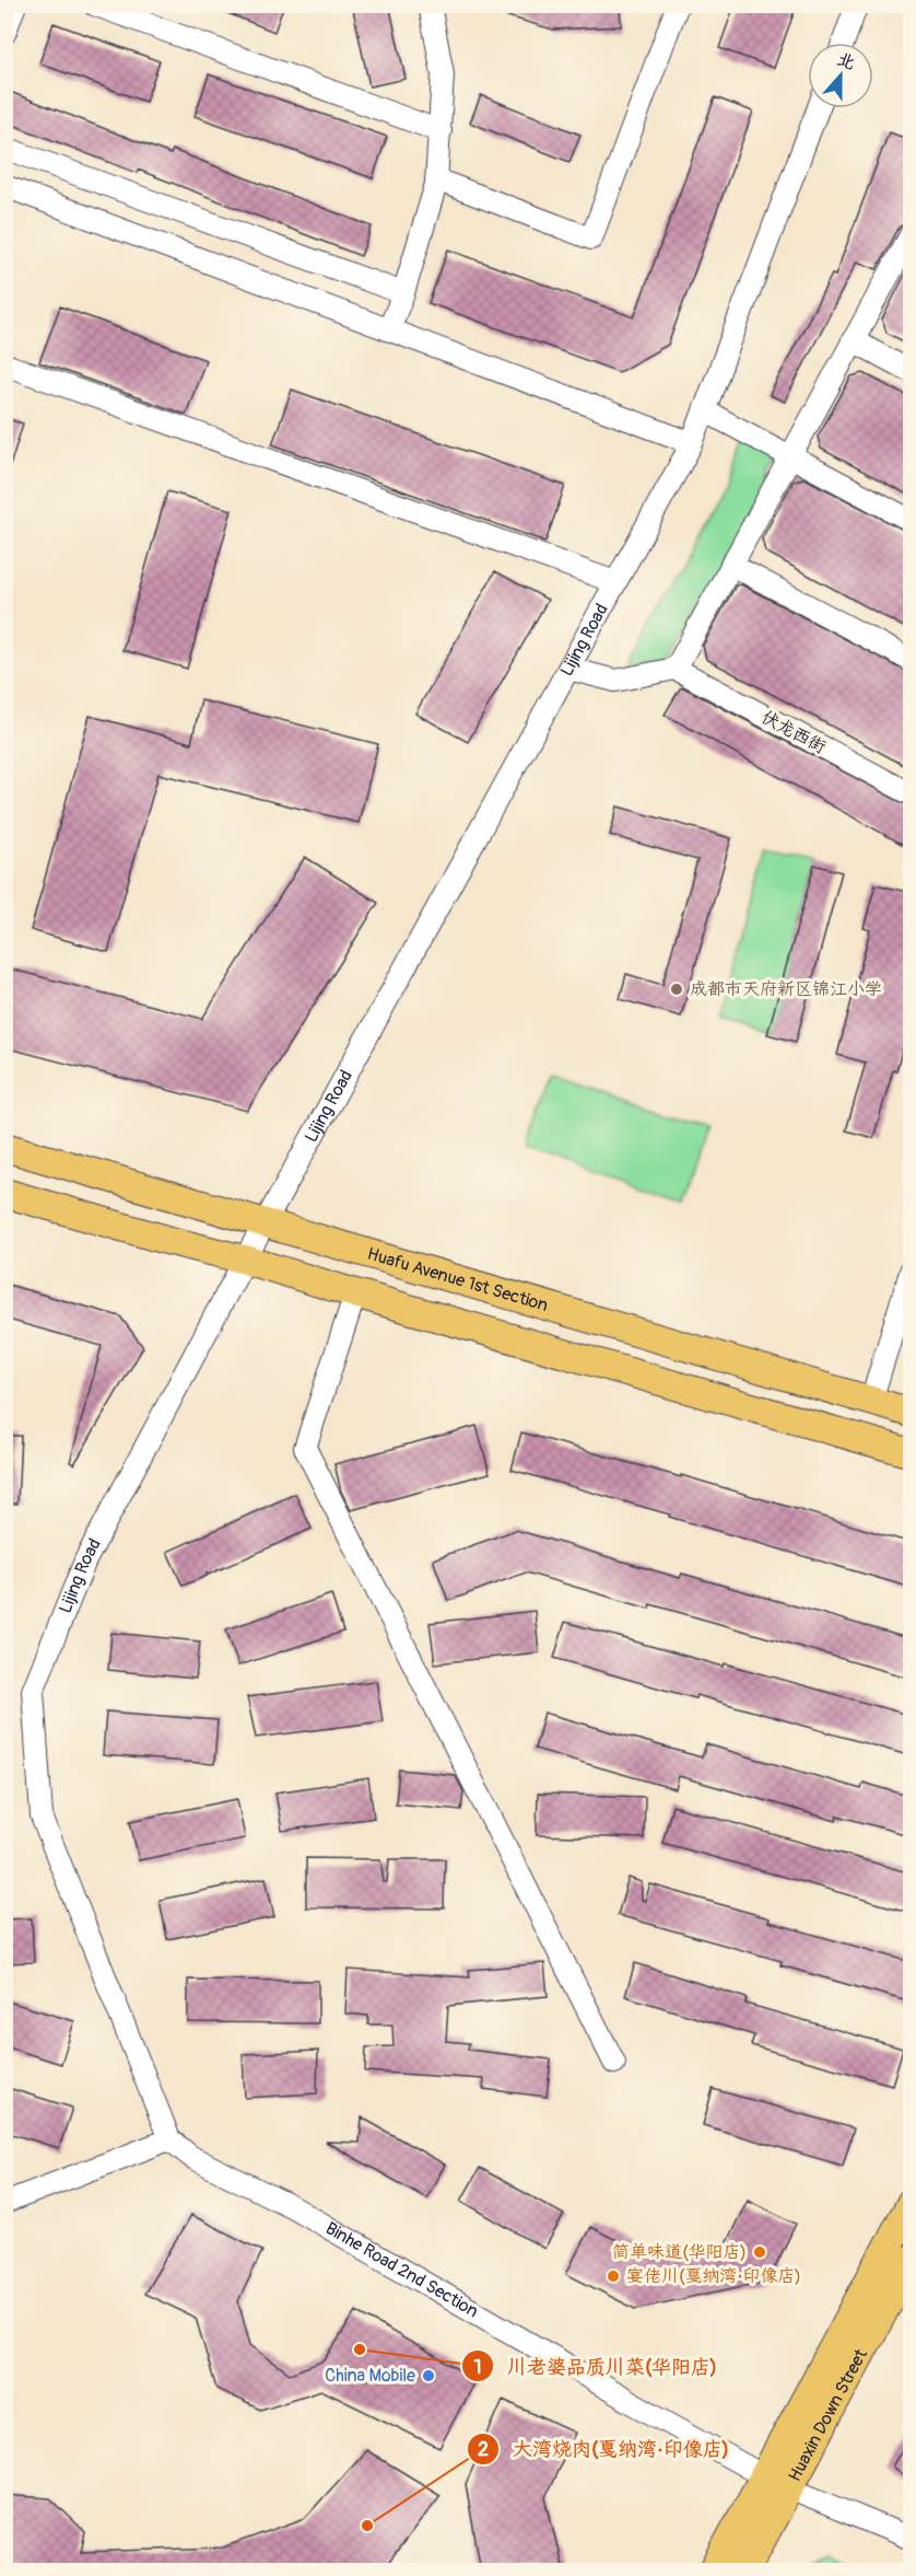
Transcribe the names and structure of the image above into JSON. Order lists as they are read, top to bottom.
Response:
{
  "streets": {
    "main road": ["Huafu Avenue 1st Section", "Huaxin Down Street"],
    "street": ["Lijing Road", "伏龙西街", "Binhe Road 2nd Section"]
  },
  "crossings": [
    ["Lijing Road", "Huafu Avenue 1st Section"],
    ["Lijing Road", "Binhe Road 2nd Section"],
    ["Binhe Road 2nd Section", "Huaxin Down Street"]
  ],
  "places": [
    "成都市天府新区锦江小学",
    "简单味道(华阳店)",
    "宴佬川(戛纳湾·印像店)",
    "川老婆品质川菜(华阳店)",
    "China Mobile",
    "大湾烧肉(戛纳湾·印像店)"
  ],
  "north": "top"
}
